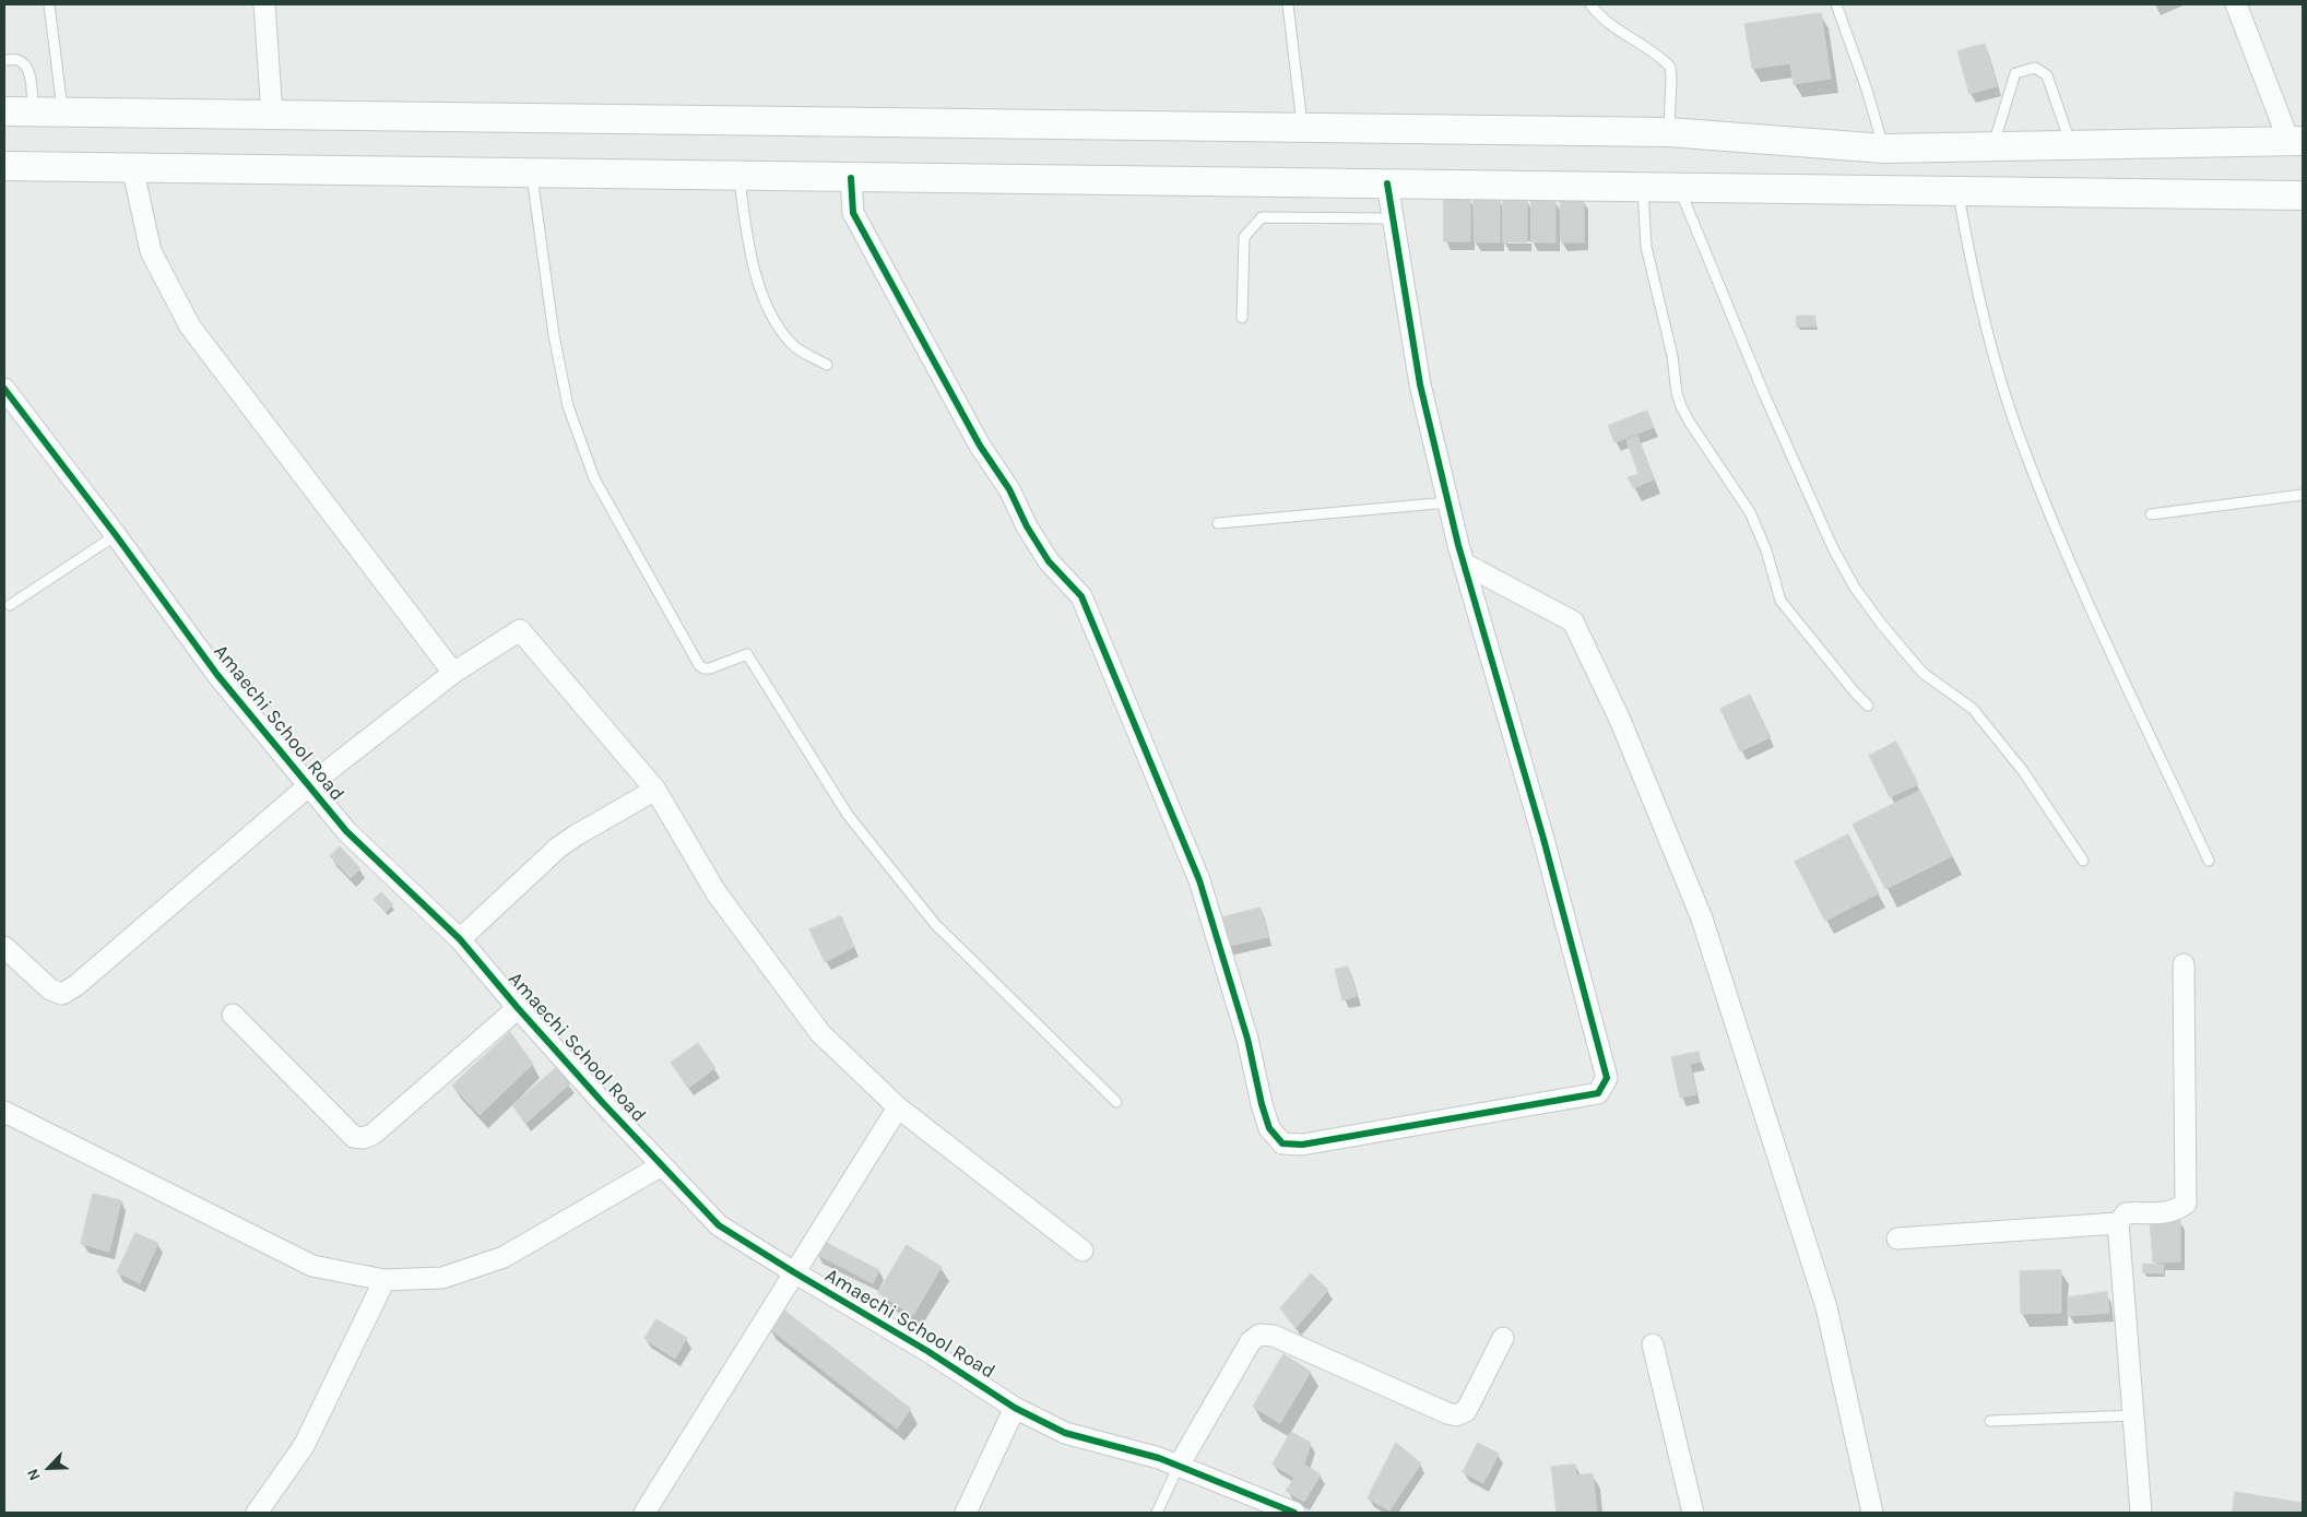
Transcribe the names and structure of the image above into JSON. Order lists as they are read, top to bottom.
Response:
{
  "streets": {
    "street": ["Amaechi School Road"]
  },
  "north": "bottom left"
}
